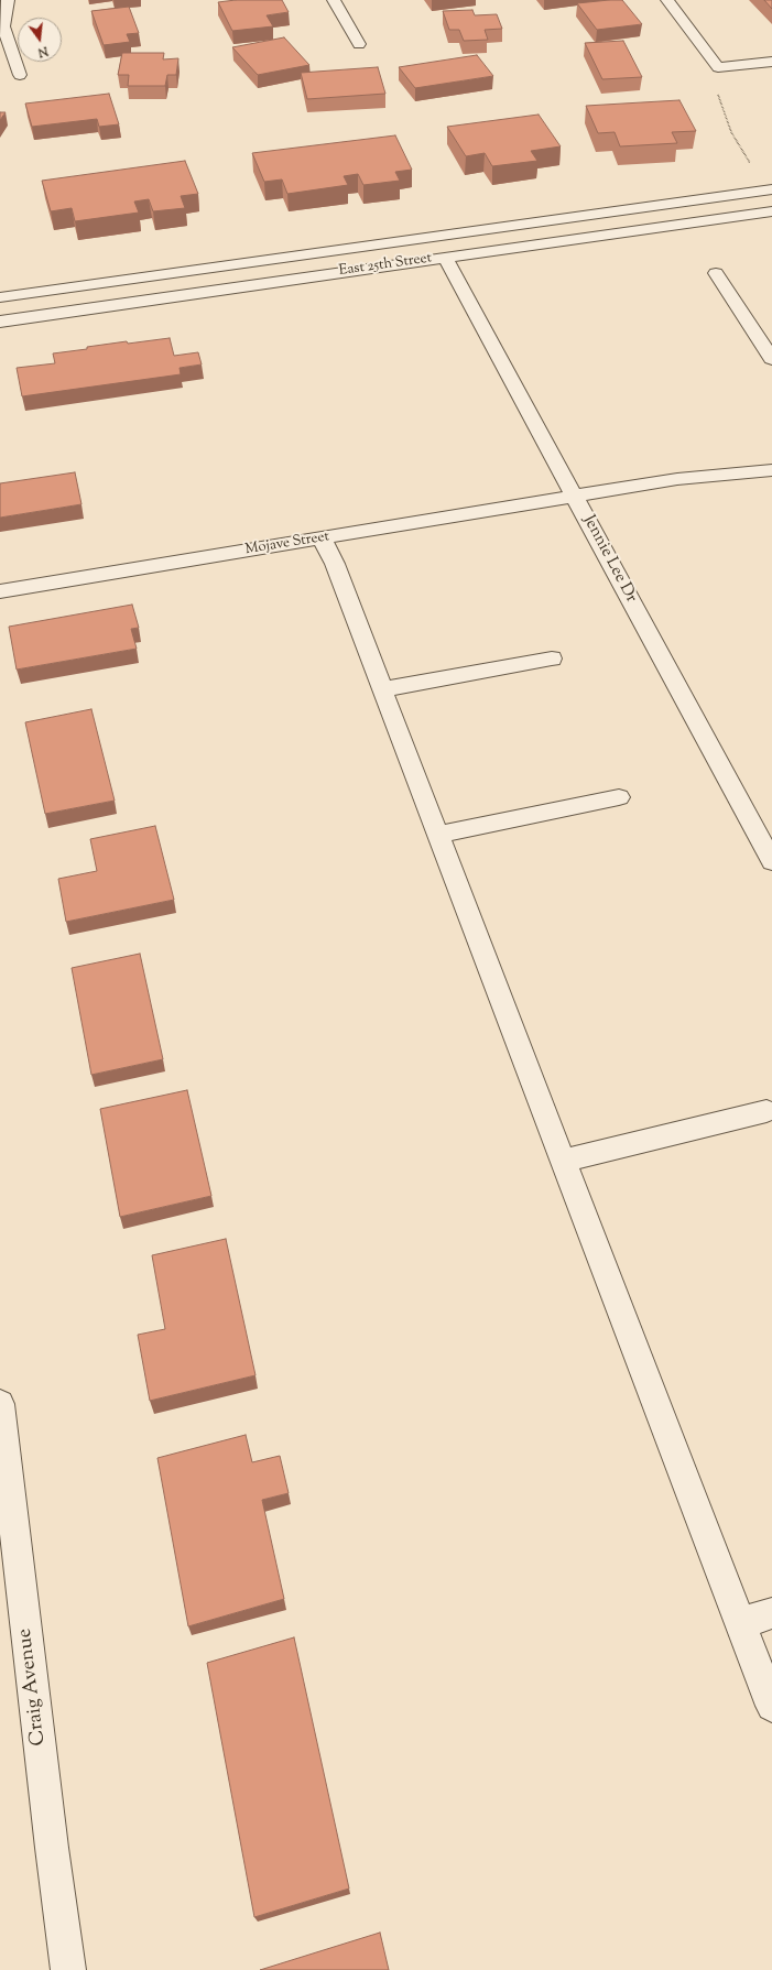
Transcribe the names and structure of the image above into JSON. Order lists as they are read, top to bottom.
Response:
{
  "streets": {
    "street": [
      "East 25th Street",
      "Mojave Street",
      "Jennie Lee Dr",
      "Craig Avenue"
    ]
  },
  "crossings": [
    ["East 25th Street", "Jennie Lee Dr"],
    ["Mojave Street", "Jennie Lee Dr"]
  ],
  "north": "bottom"
}
